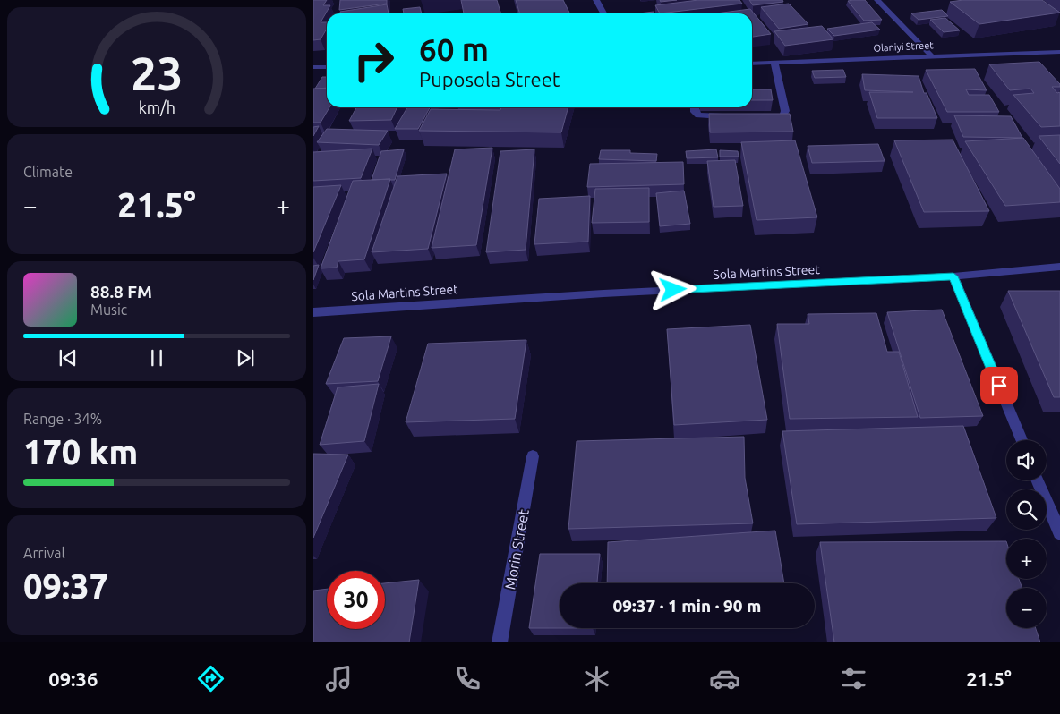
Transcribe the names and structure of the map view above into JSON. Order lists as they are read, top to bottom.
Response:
{
  "streets": {
    "street": ["Olaniyi Street", "Sola Martins Street", "Morin Street"]
  },
  "page": {
    "turn": ["60 m", "Puposola Street"],
    "tile": [
      "Climate",
      ["Range · 34%", "170 km"],
      ["Arrival", "09:37"]
    ],
    "heat": ["−", "21.5°", "+"],
    "song": ["88.8 FM", "Music"],
    "map_buttons": ["+", "−"],
    "limit": "30",
    "trip": "09:37 · 1 min · 90 m",
    "tabs": ["09:36", "21.5°"],
    "gauge": ["23", "km/h"]
  }
}
